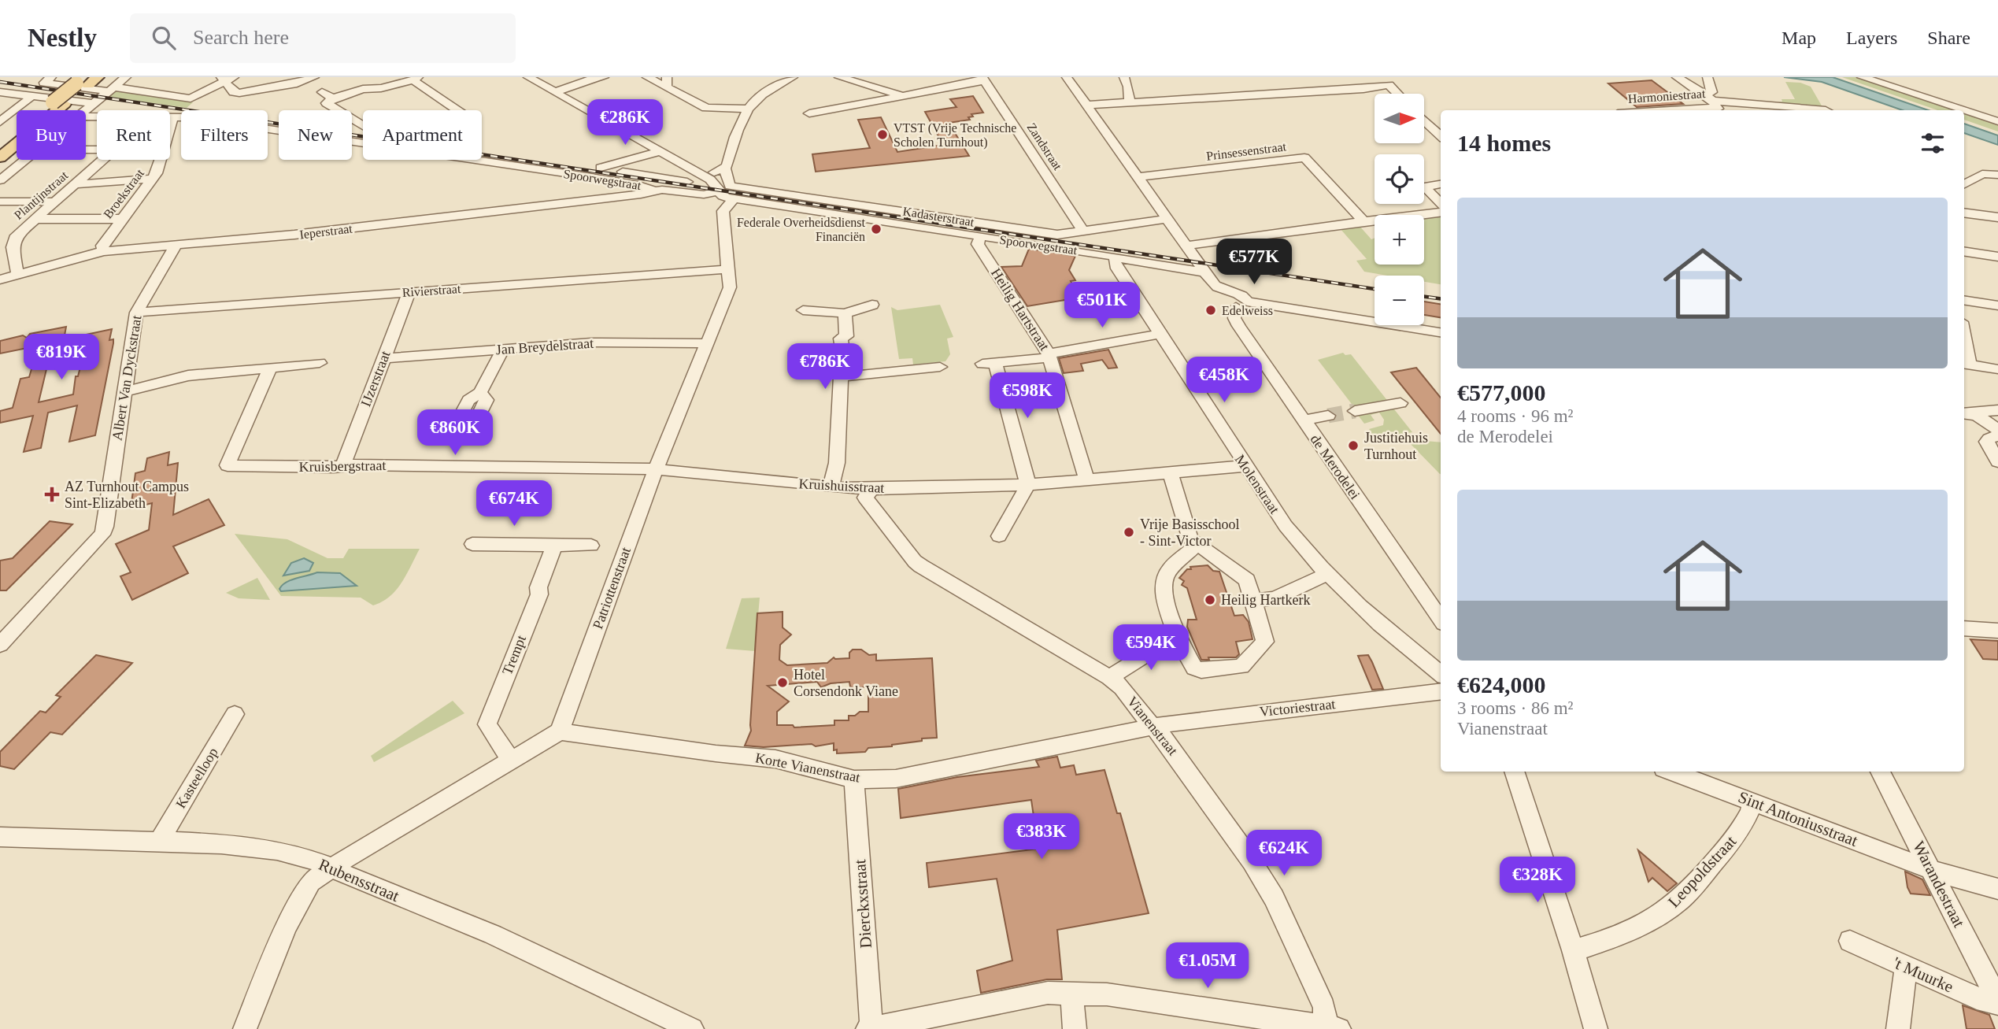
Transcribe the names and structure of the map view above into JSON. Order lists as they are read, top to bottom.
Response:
{
  "streets": {
    "street": [
      "Harmoniestraat",
      "Zandstraat",
      "Prinsessenstraat",
      "Spoorwegstraat",
      "Broekstraat",
      "Plantijnstraat",
      "Kadasterstraat",
      "Ieperstraat",
      "Rivierstraat",
      "Heilig Hartstraat",
      "Jan Breydelstraat",
      "Albert Van Dyckstraat",
      "IJzerstraat",
      "Kruisbergstraat",
      "de Merodelei",
      "Molenstraat",
      "Kruishuisstraat",
      "Patriottenstraat",
      "Trempt",
      "Victoriestraat",
      "Vianenstraat",
      "Korte Vianenstraat",
      "Kasteelloop",
      "Sint Antoniusstraat",
      "Leopoldstraat",
      "Rubensstraat",
      "Warandestraat",
      "Dierckxstraat",
      "'t Muurke"
    ]
  },
  "crossings": [
    ["Zandstraat", "Kadasterstraat"],
    ["Spoorwegstraat", "Broekstraat"],
    ["Spoorwegstraat", "Ieperstraat"],
    ["Spoorwegstraat", "Heilig Hartstraat"],
    ["Spoorwegstraat", "Molenstraat"],
    ["Spoorwegstraat", "Patriottenstraat"],
    ["Broekstraat", "Ieperstraat"],
    ["Plantijnstraat", "Ieperstraat"],
    ["Ieperstraat", "Albert Van Dyckstraat"],
    ["Rivierstraat", "Albert Van Dyckstraat"],
    ["Rivierstraat", "IJzerstraat"],
    ["Rivierstraat", "Patriottenstraat"],
    ["Heilig Hartstraat", "Kruishuisstraat"],
    ["Jan Breydelstraat", "IJzerstraat"],
    ["Jan Breydelstraat", "Patriottenstraat"],
    ["IJzerstraat", "Kruisbergstraat"],
    ["Kruisbergstraat", "Kruishuisstraat"],
    ["Kruisbergstraat", "Patriottenstraat"],
    ["Molenstraat", "Kruishuisstraat"],
    ["Kruishuisstraat", "Patriottenstraat"],
    ["Kruishuisstraat", "Vianenstraat"],
    ["Patriottenstraat", "Korte Vianenstraat"],
    ["Victoriestraat", "Vianenstraat"],
    ["Victoriestraat", "Korte Vianenstraat"],
    ["Vianenstraat", "Korte Vianenstraat"],
    ["Korte Vianenstraat", "Dierckxstraat"],
    ["Kasteelloop", "Rubensstraat"],
    ["Sint Antoniusstraat", "Leopoldstraat"],
    ["Sint Antoniusstraat", "Warandestraat"],
    ["Warandestraat", "'t Muurke"]
  ],
  "places": {
    "other": [
      "VTST (Vrije Technische Scholen Turnhout)",
      "Federale Overheidsdienst Financiën",
      "Edelweiss",
      "Justitiehuis Turnhout",
      "Vrije Basisschool - Sint-Victor",
      "Heilig Hartkerk",
      "Hotel Corsendonk Viane"
    ],
    "health": ["AZ Turnhout Campus Sint-Elizabeth"]
  },
  "north": "right",
  "page": {
    "header": "Nestly",
    "search": "Search here",
    "nav": ["Map", "Layers", "Share"],
    "map_buttons": ["+", "−"],
    "price": [
      "€286K",
      "€577K",
      "€501K",
      "€819K",
      "€786K",
      "€458K",
      "€598K",
      "€860K",
      "€674K",
      "€594K",
      "€383K",
      "€624K",
      "€328K",
      "€1.05M"
    ],
    "chip": [
      "Buy",
      "Rent",
      "Filters",
      "New",
      "Apartment"
    ],
    "heading": "14 homes",
    "list": [
      {
        "name": "€577,000",
        "note": "4 rooms · 96 m² · de Merodelei"
      },
      {
        "name": "€624,000",
        "note": "3 rooms · 86 m² · Vianenstraat"
      }
    ]
  }
}
